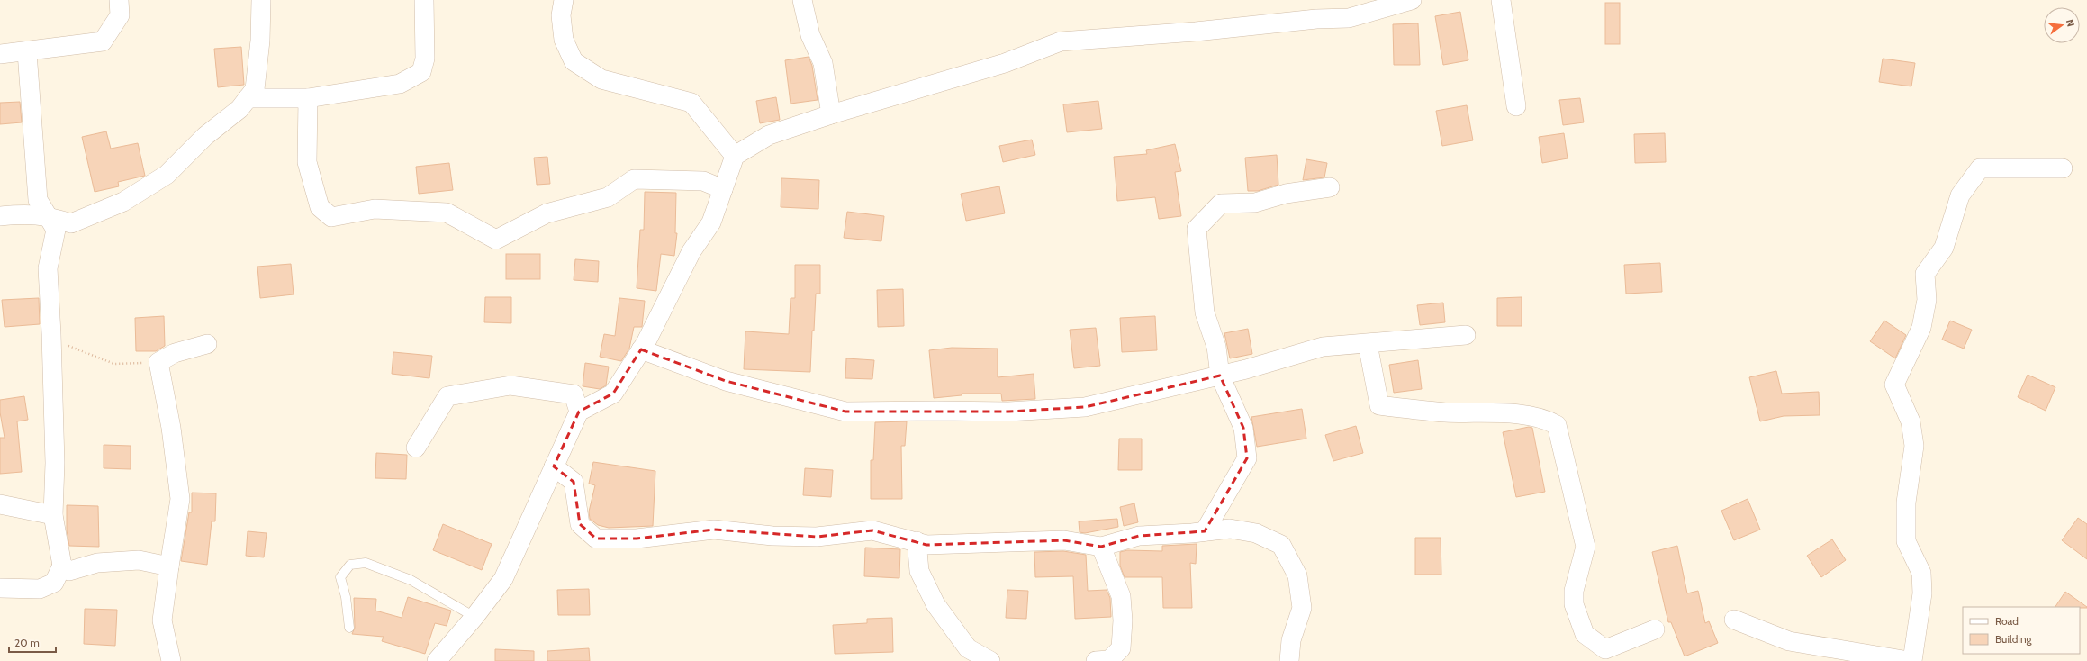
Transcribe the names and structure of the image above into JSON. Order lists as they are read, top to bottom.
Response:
{
  "legend": ["Road", "Building"],
  "scale_bar": "20 m",
  "north": "right"
}
